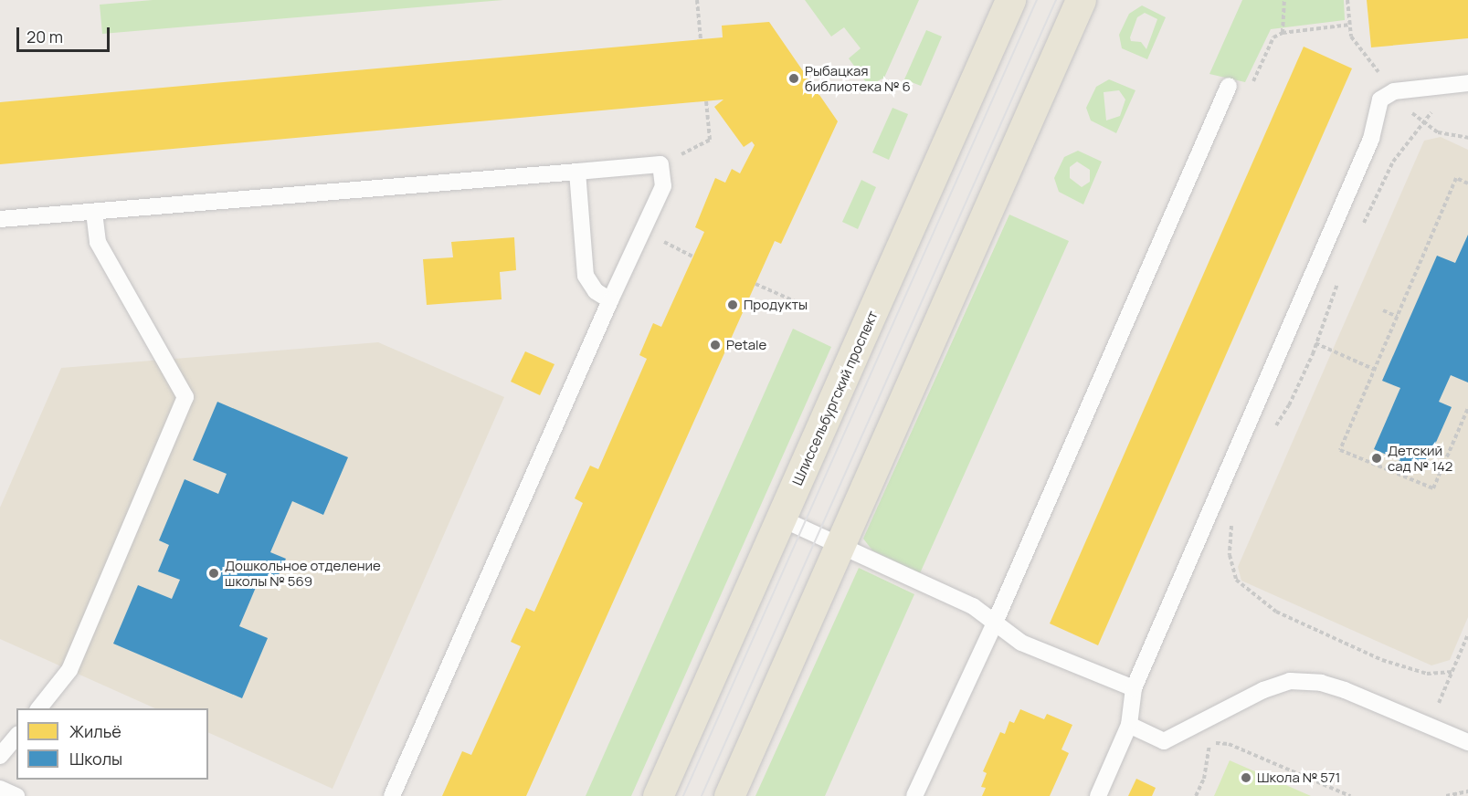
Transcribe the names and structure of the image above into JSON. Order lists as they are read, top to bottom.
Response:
{
  "streets": {
    "main road": ["Шлиссельбургский проспект"]
  },
  "places": [
    "Рыбацкая библиотека № 6",
    "Продукты",
    "Petale",
    "Детский сад № 142",
    "Дошкольное отделение школы № 569",
    "Школа № 571"
  ],
  "legend": ["Жильё", "Школы"],
  "scale_bar": "20 m"
}
